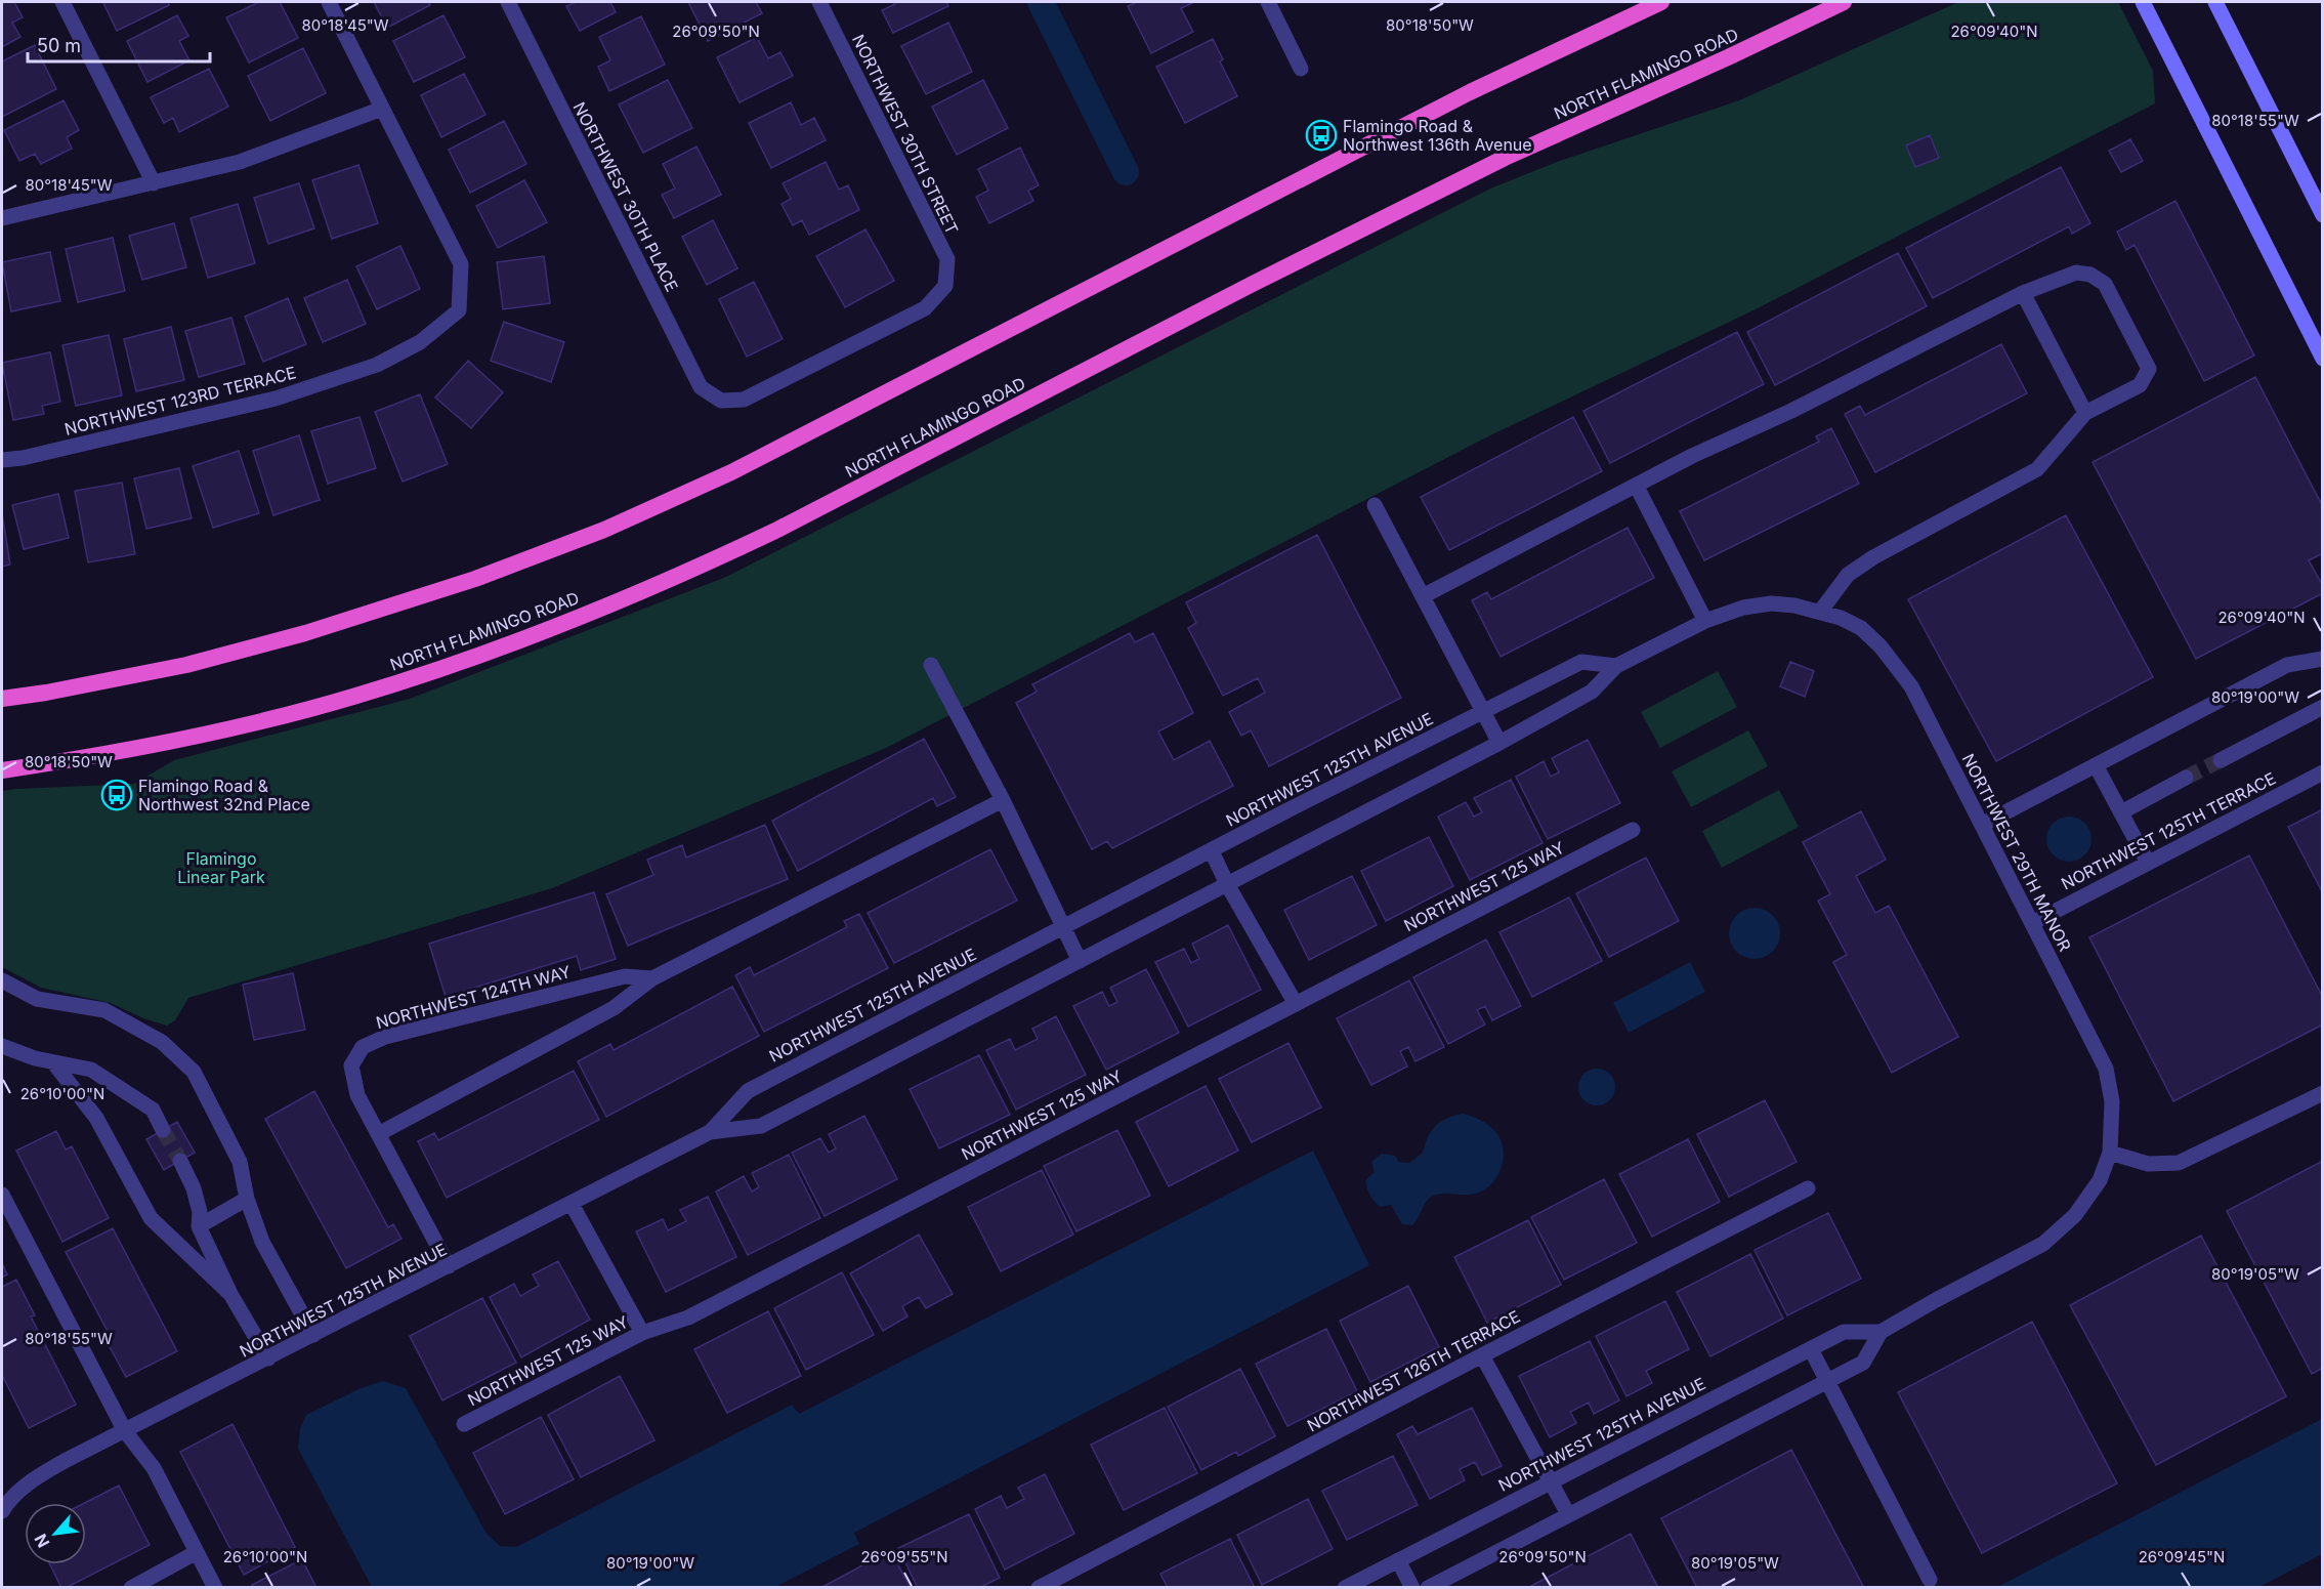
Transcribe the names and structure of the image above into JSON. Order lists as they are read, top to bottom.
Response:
{
  "streets": {
    "highway": ["NORTH FLAMINGO ROAD"],
    "street": [
      "NORTHWEST 30TH STREET",
      "NORTHWEST 30TH PLACE",
      "NORTHWEST 123RD TERRACE",
      "NORTHWEST 125TH AVENUE",
      "NORTHWEST 125TH TERRACE",
      "NORTHWEST 29TH MANOR",
      "NORTHWEST 125 WAY",
      "NORTHWEST 124TH WAY",
      "NORTHWEST 126TH TERRACE"
    ]
  },
  "crossings": [
    ["NORTHWEST 30TH STREET", "NORTHWEST 30TH PLACE"],
    ["NORTHWEST 125TH AVENUE", "NORTHWEST 29TH MANOR"],
    ["NORTHWEST 125TH AVENUE", "NORTHWEST 124TH WAY"],
    ["NORTHWEST 125TH TERRACE", "NORTHWEST 29TH MANOR"]
  ],
  "parks": ["Flamingo Linear Park"],
  "places": {
    "bus stop": ["Flamingo Road & Northwest 136th Avenue", "Flamingo Road & Northwest 32nd Place"]
  },
  "scale_bar": "50 m",
  "north": "bottom left",
  "coordinates": [
    "80°18'45\"W",
    "80°18'50\"W",
    "26°09'50\"N",
    "26°09'40\"N",
    "80°18'55\"W",
    "80°19'00\"W",
    "26°10'00\"N",
    "80°19'05\"W",
    "26°09'55\"N",
    "26°09'45\"N"
  ]
}
